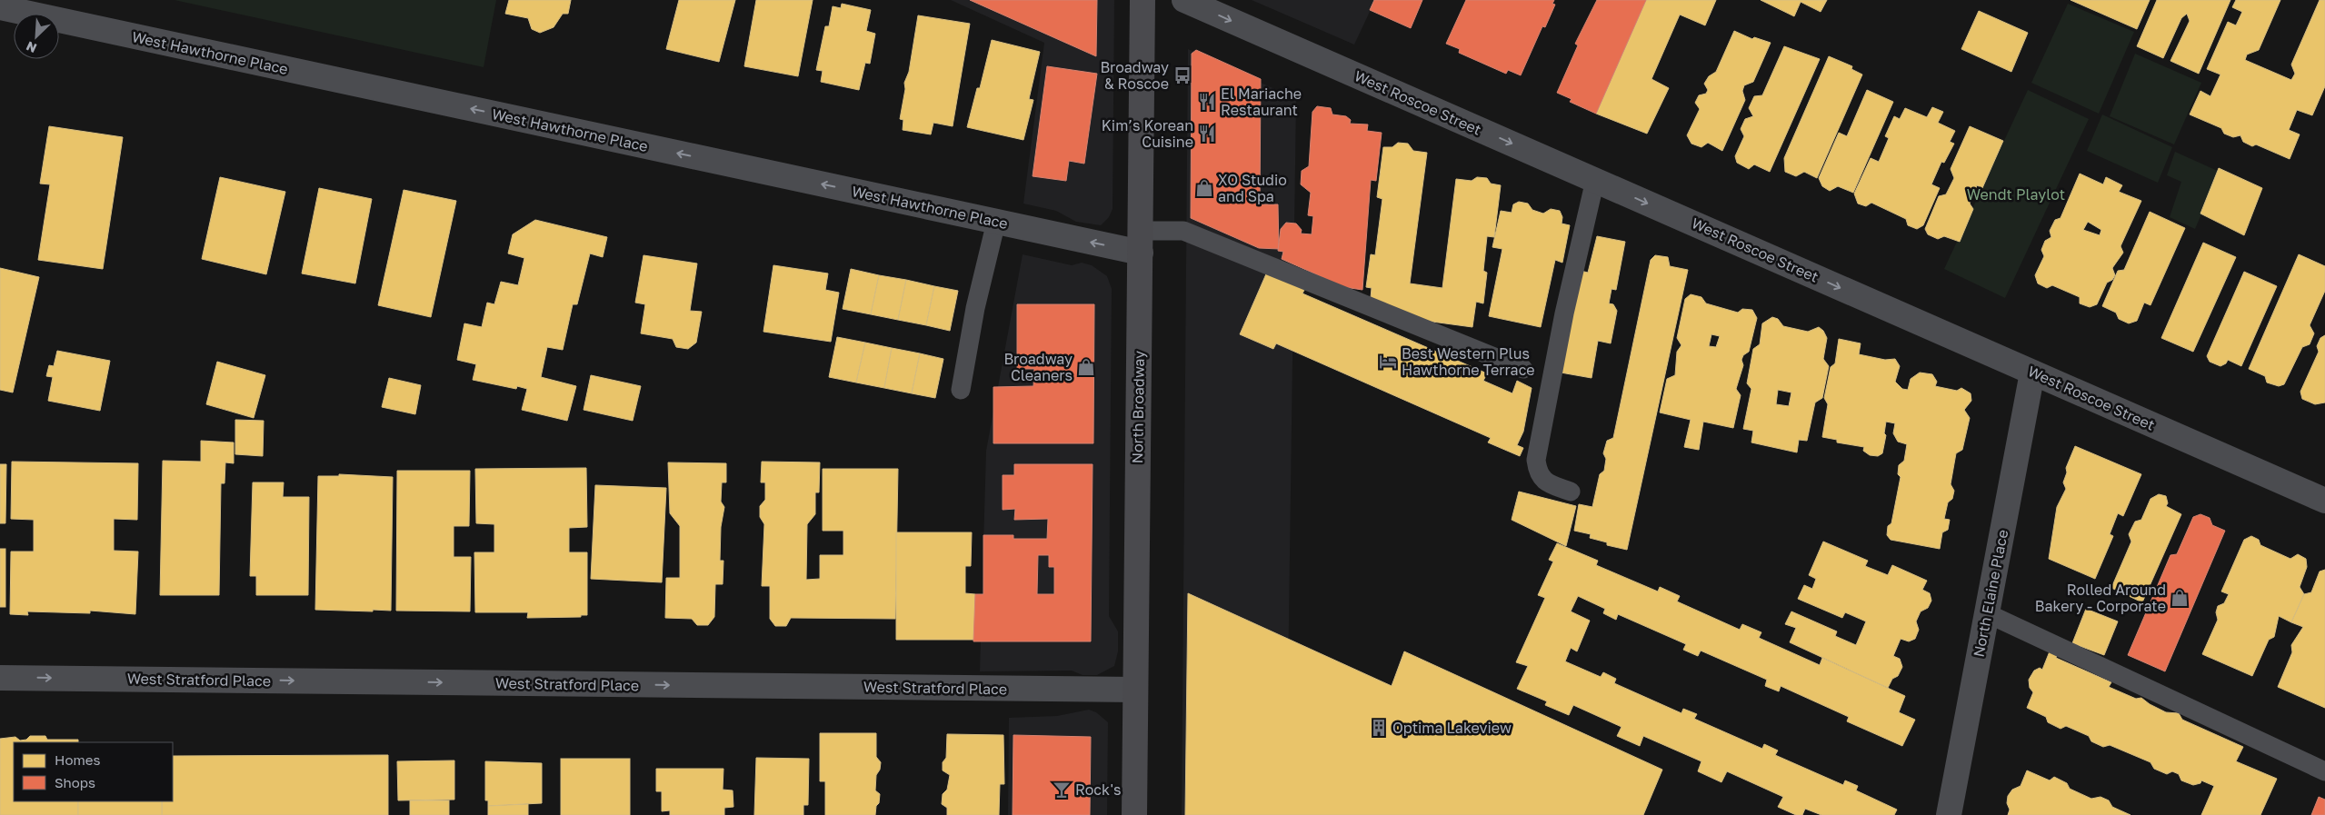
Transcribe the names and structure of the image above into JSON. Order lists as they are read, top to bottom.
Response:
{
  "streets": {
    "main road": ["North Broadway"],
    "street": [
      "West Hawthorne Place",
      "West Roscoe Street",
      "North Elaine Place",
      "West Stratford Place"
    ]
  },
  "crossings": [
    ["West Hawthorne Place", "North Broadway"],
    ["West Roscoe Street", "North Elaine Place"],
    ["North Broadway", "West Stratford Place"]
  ],
  "one_way": ["West Hawthorne Place", "West Roscoe Street", "West Stratford Place"],
  "parks": ["Wendt Playlot"],
  "places": {
    "bus stop": ["Broadway & Roscoe"],
    "restaurant": ["El Mariache Restaurant", "Kim’s Korean Cuisine"],
    "shop": ["XO Studio and Spa", "Broadway Cleaners", "Rolled Around Bakery - Corporate"],
    "hotel": ["Best Western Plus Hawthorne Terrace"],
    "building": ["Optima Lakeview"],
    "bar": ["Rock's"]
  },
  "legend": ["Homes", "Shops"],
  "north": "bottom left"
}
